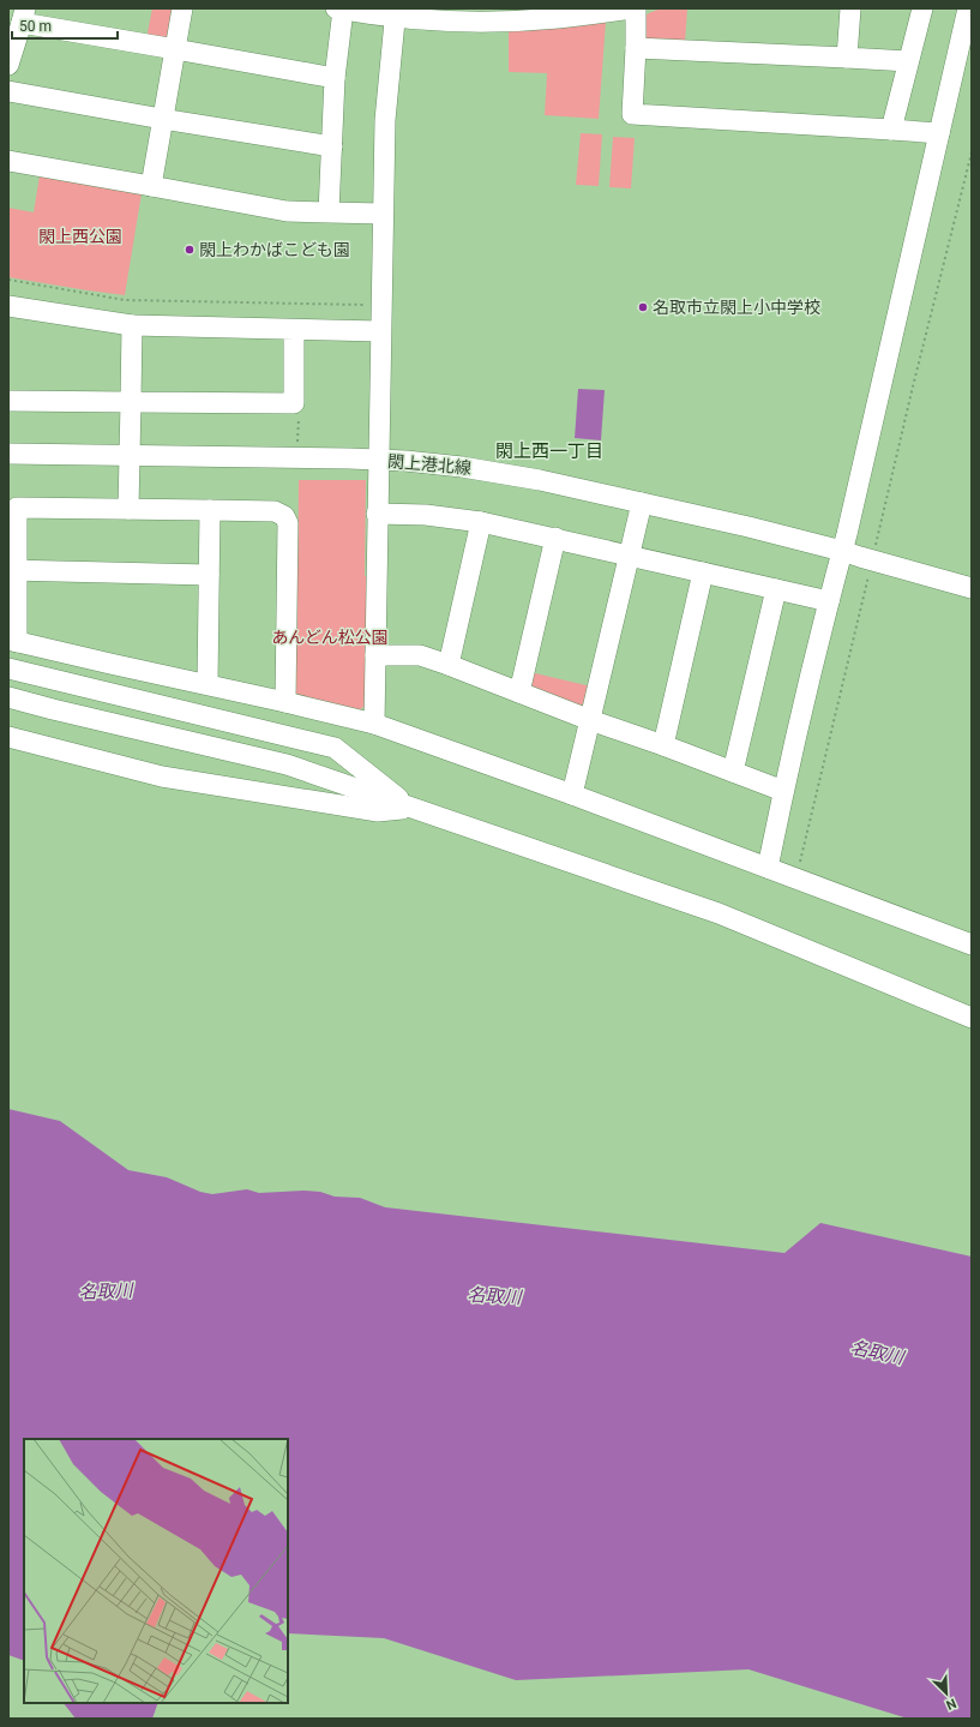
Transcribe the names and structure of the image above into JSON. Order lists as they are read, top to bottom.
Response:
{
  "streets": {
    "street": ["閖上港北線"]
  },
  "districts": ["閖上西一丁目"],
  "water": ["名取川"],
  "parks": ["閖上西公園", "あんどん松公園"],
  "places": ["閖上わかばこども園", "名取市立閖上小中学校"],
  "scale_bar": "50 m",
  "north": "bottom right"
}
